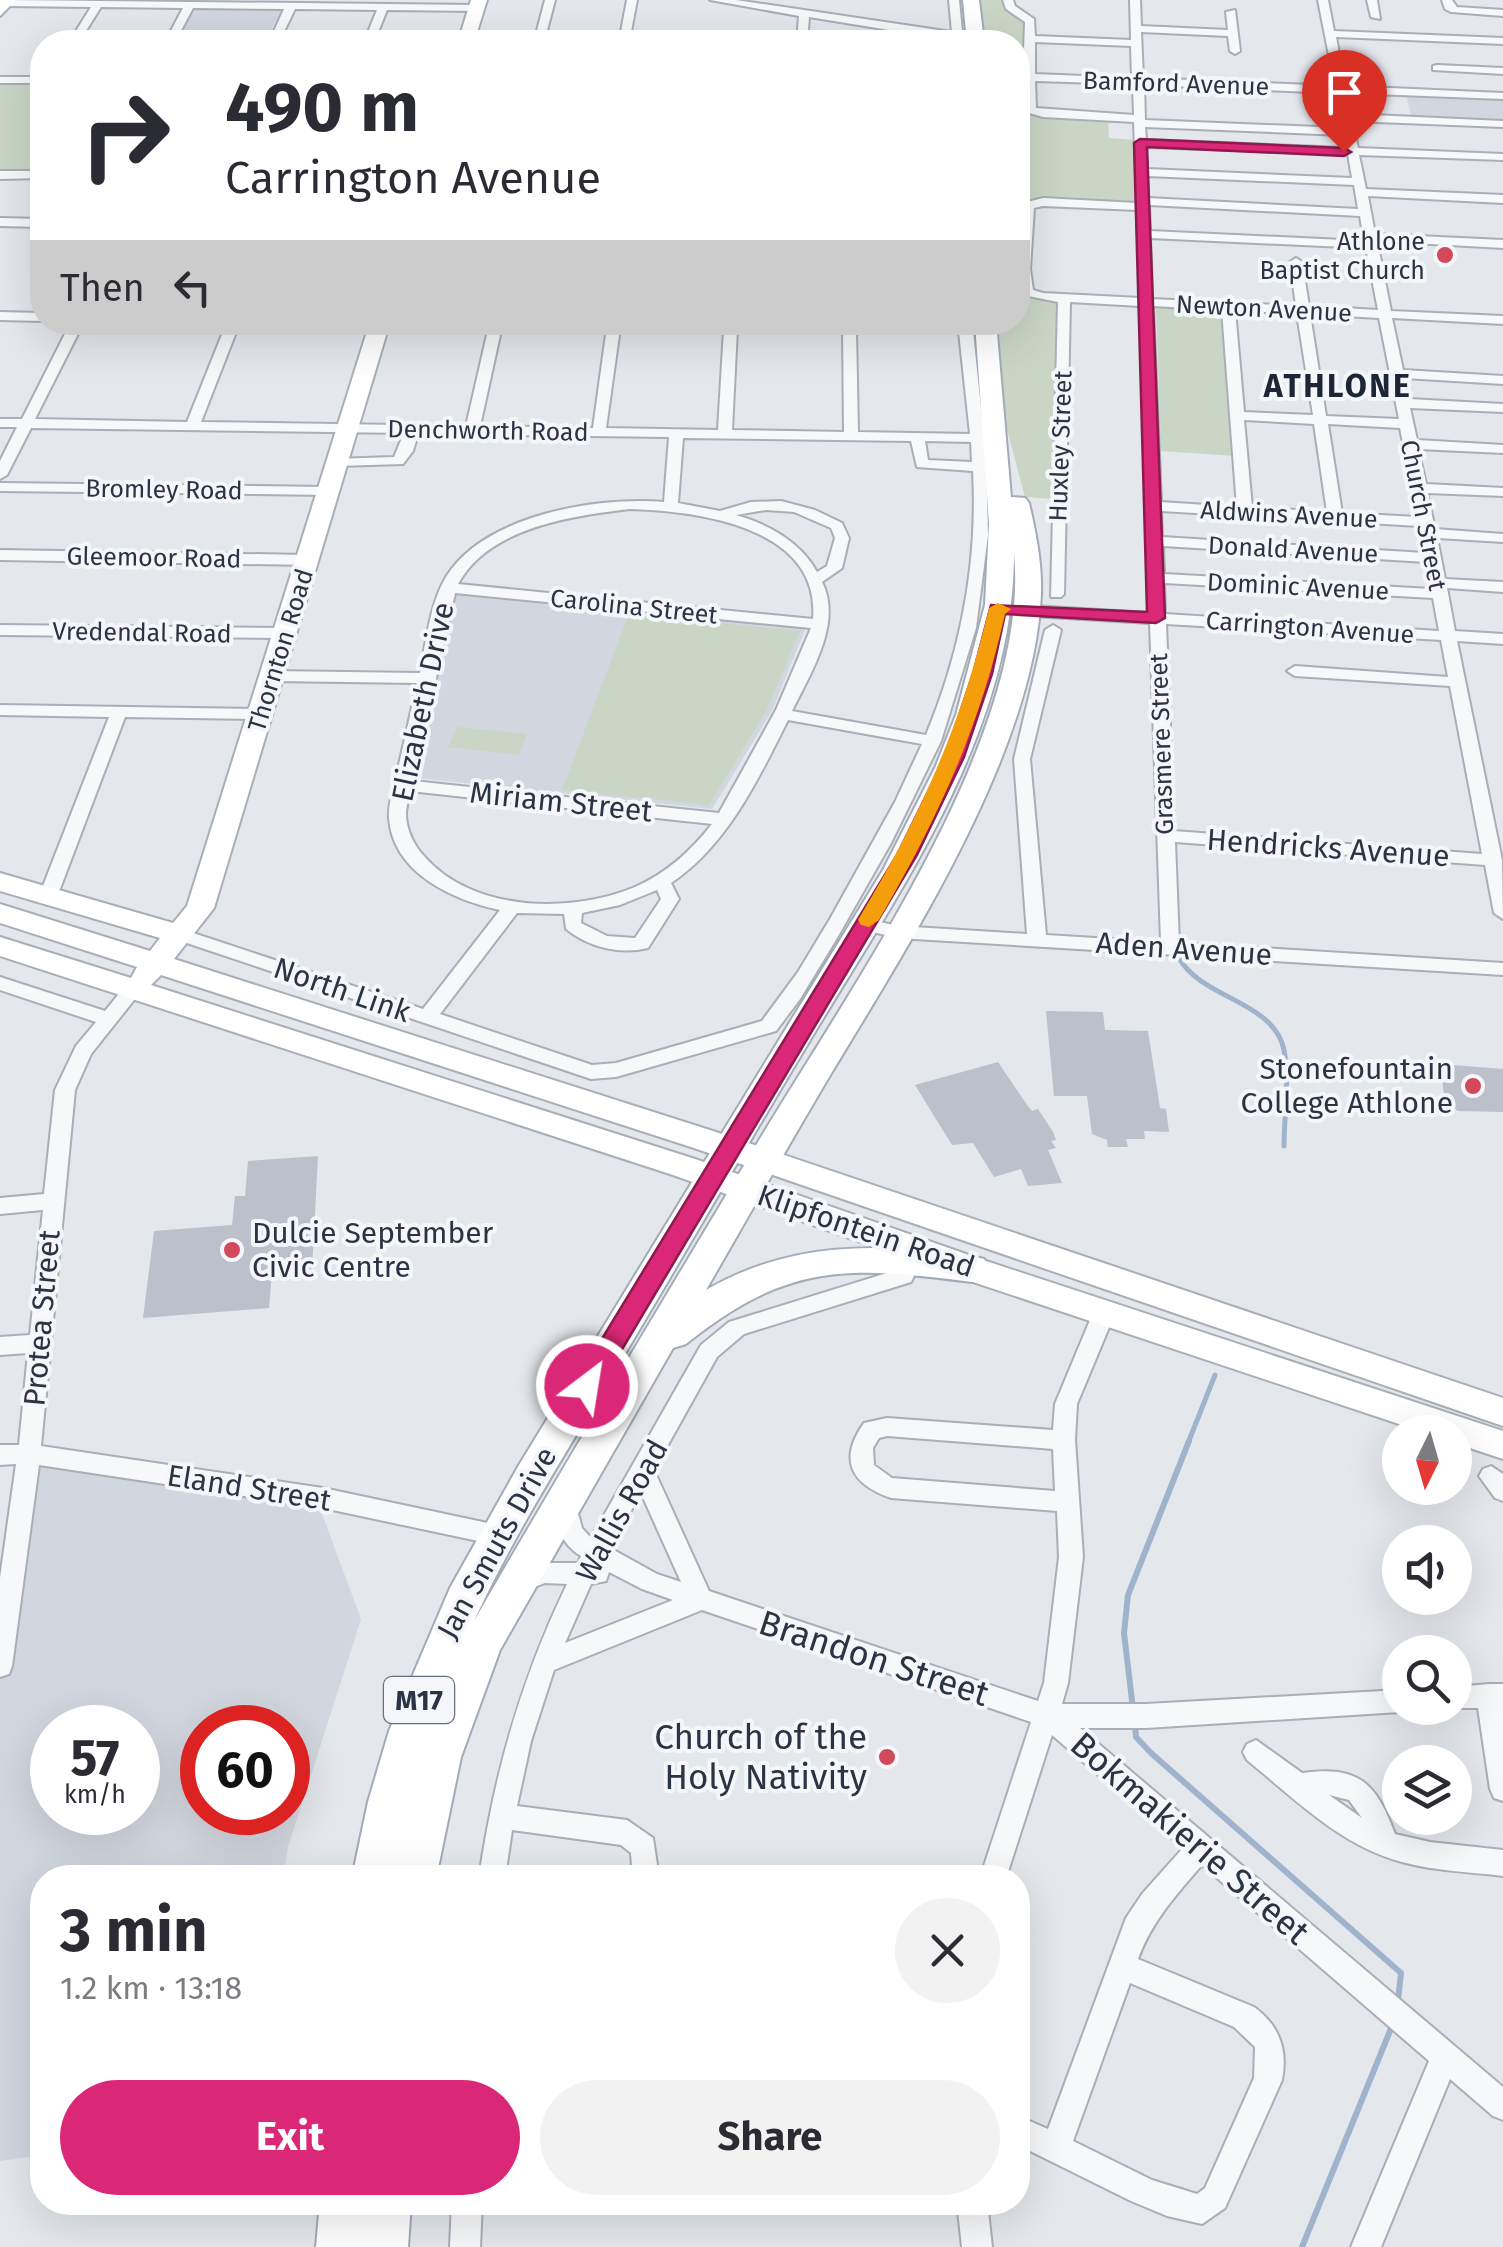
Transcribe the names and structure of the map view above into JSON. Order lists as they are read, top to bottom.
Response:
{
  "streets": {
    "main road": [
      "Thornton Road",
      "Klipfontein Road",
      "Jan Smuts Drive",
      "M17"
    ],
    "street": [
      "Bamford Avenue",
      "Newton Avenue",
      "Denchworth Road",
      "Huxley Street",
      "Bromley Road",
      "Aldwins Avenue",
      "Church Street",
      "Donald Avenue",
      "Gleemoor Road",
      "Dominic Avenue",
      "Carolina Street",
      "Carrington Avenue",
      "Vredendal Road",
      "Elizabeth Drive",
      "Grasmere Street",
      "Miriam Street",
      "Hendricks Avenue",
      "Aden Avenue",
      "North Link",
      "Protea Street",
      "Eland Street",
      "Wallis Road",
      "Brandon Street",
      "Bokmakierie Street"
    ]
  },
  "crossings": [
    ["Bamford Avenue", "Church Street"],
    ["Bamford Avenue", "Grasmere Street"],
    ["Newton Avenue", "Huxley Street"],
    ["Newton Avenue", "Church Street"],
    ["Newton Avenue", "Grasmere Street"],
    ["Denchworth Road", "Thornton Road"],
    ["Bromley Road", "Thornton Road"],
    ["Aldwins Avenue", "Church Street"],
    ["Aldwins Avenue", "Grasmere Street"],
    ["Church Street", "Donald Avenue"],
    ["Church Street", "Dominic Avenue"],
    ["Church Street", "Carrington Avenue"],
    ["Church Street", "Hendricks Avenue"],
    ["Donald Avenue", "Grasmere Street"],
    ["Gleemoor Road", "Thornton Road"],
    ["Dominic Avenue", "Grasmere Street"],
    ["Carolina Street", "Elizabeth Drive"],
    ["Carrington Avenue", "Grasmere Street"],
    ["Carrington Avenue", "Jan Smuts Drive"],
    ["Vredendal Road", "Thornton Road"],
    ["Thornton Road", "North Link"],
    ["Thornton Road", "Klipfontein Road"],
    ["Thornton Road", "Protea Street"],
    ["Elizabeth Drive", "Miriam Street"],
    ["Elizabeth Drive", "North Link"],
    ["Grasmere Street", "Hendricks Avenue"],
    ["Grasmere Street", "Aden Avenue"],
    ["Aden Avenue", "Jan Smuts Drive"],
    ["Klipfontein Road", "Protea Street"],
    ["Klipfontein Road", "Jan Smuts Drive"],
    ["Klipfontein Road", "Bokmakierie Street"],
    ["Protea Street", "Eland Street"],
    ["Eland Street", "Jan Smuts Drive"],
    ["Wallis Road", "Brandon Street"],
    ["Jan Smuts Drive", "Brandon Street"],
    ["Brandon Street", "Bokmakierie Street"]
  ],
  "districts": ["ATHLONE"],
  "places": [
    "Athlone Baptist Church",
    "Stonefountain College Athlone",
    "Dulcie September Civic Centre",
    "Church of the Holy Nativity"
  ],
  "north": "bottom",
  "page": {
    "turn": ["490 m", "Carrington Avenue"],
    "then": "Then",
    "speed": "57 km/h",
    "limit": "60",
    "heading": ["3 min", "1.2 km · 13:18"],
    "buttons": ["Exit", "Share"]
  }
}
